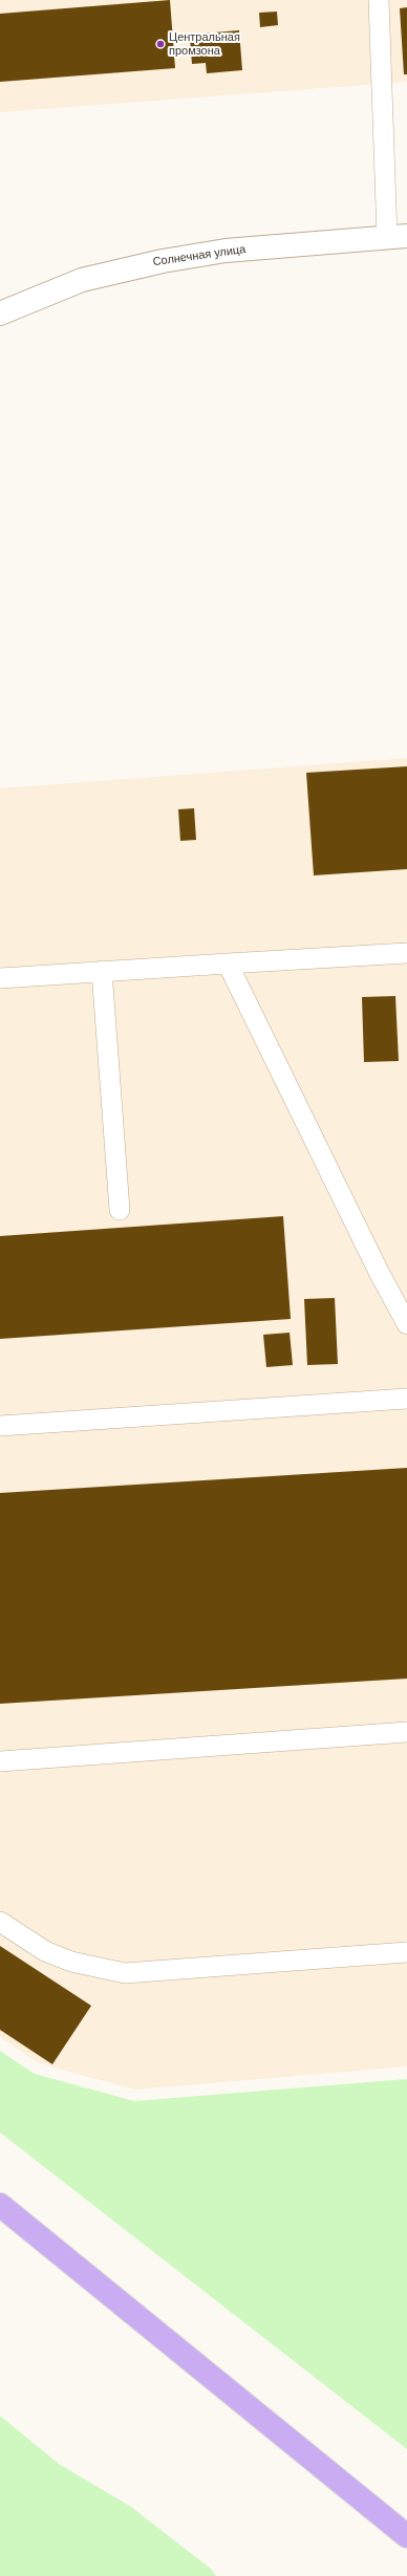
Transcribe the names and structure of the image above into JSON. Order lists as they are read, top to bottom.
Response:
{
  "streets": {
    "street": ["Солнечная улица"]
  },
  "places": ["Центральная промзона"]
}
